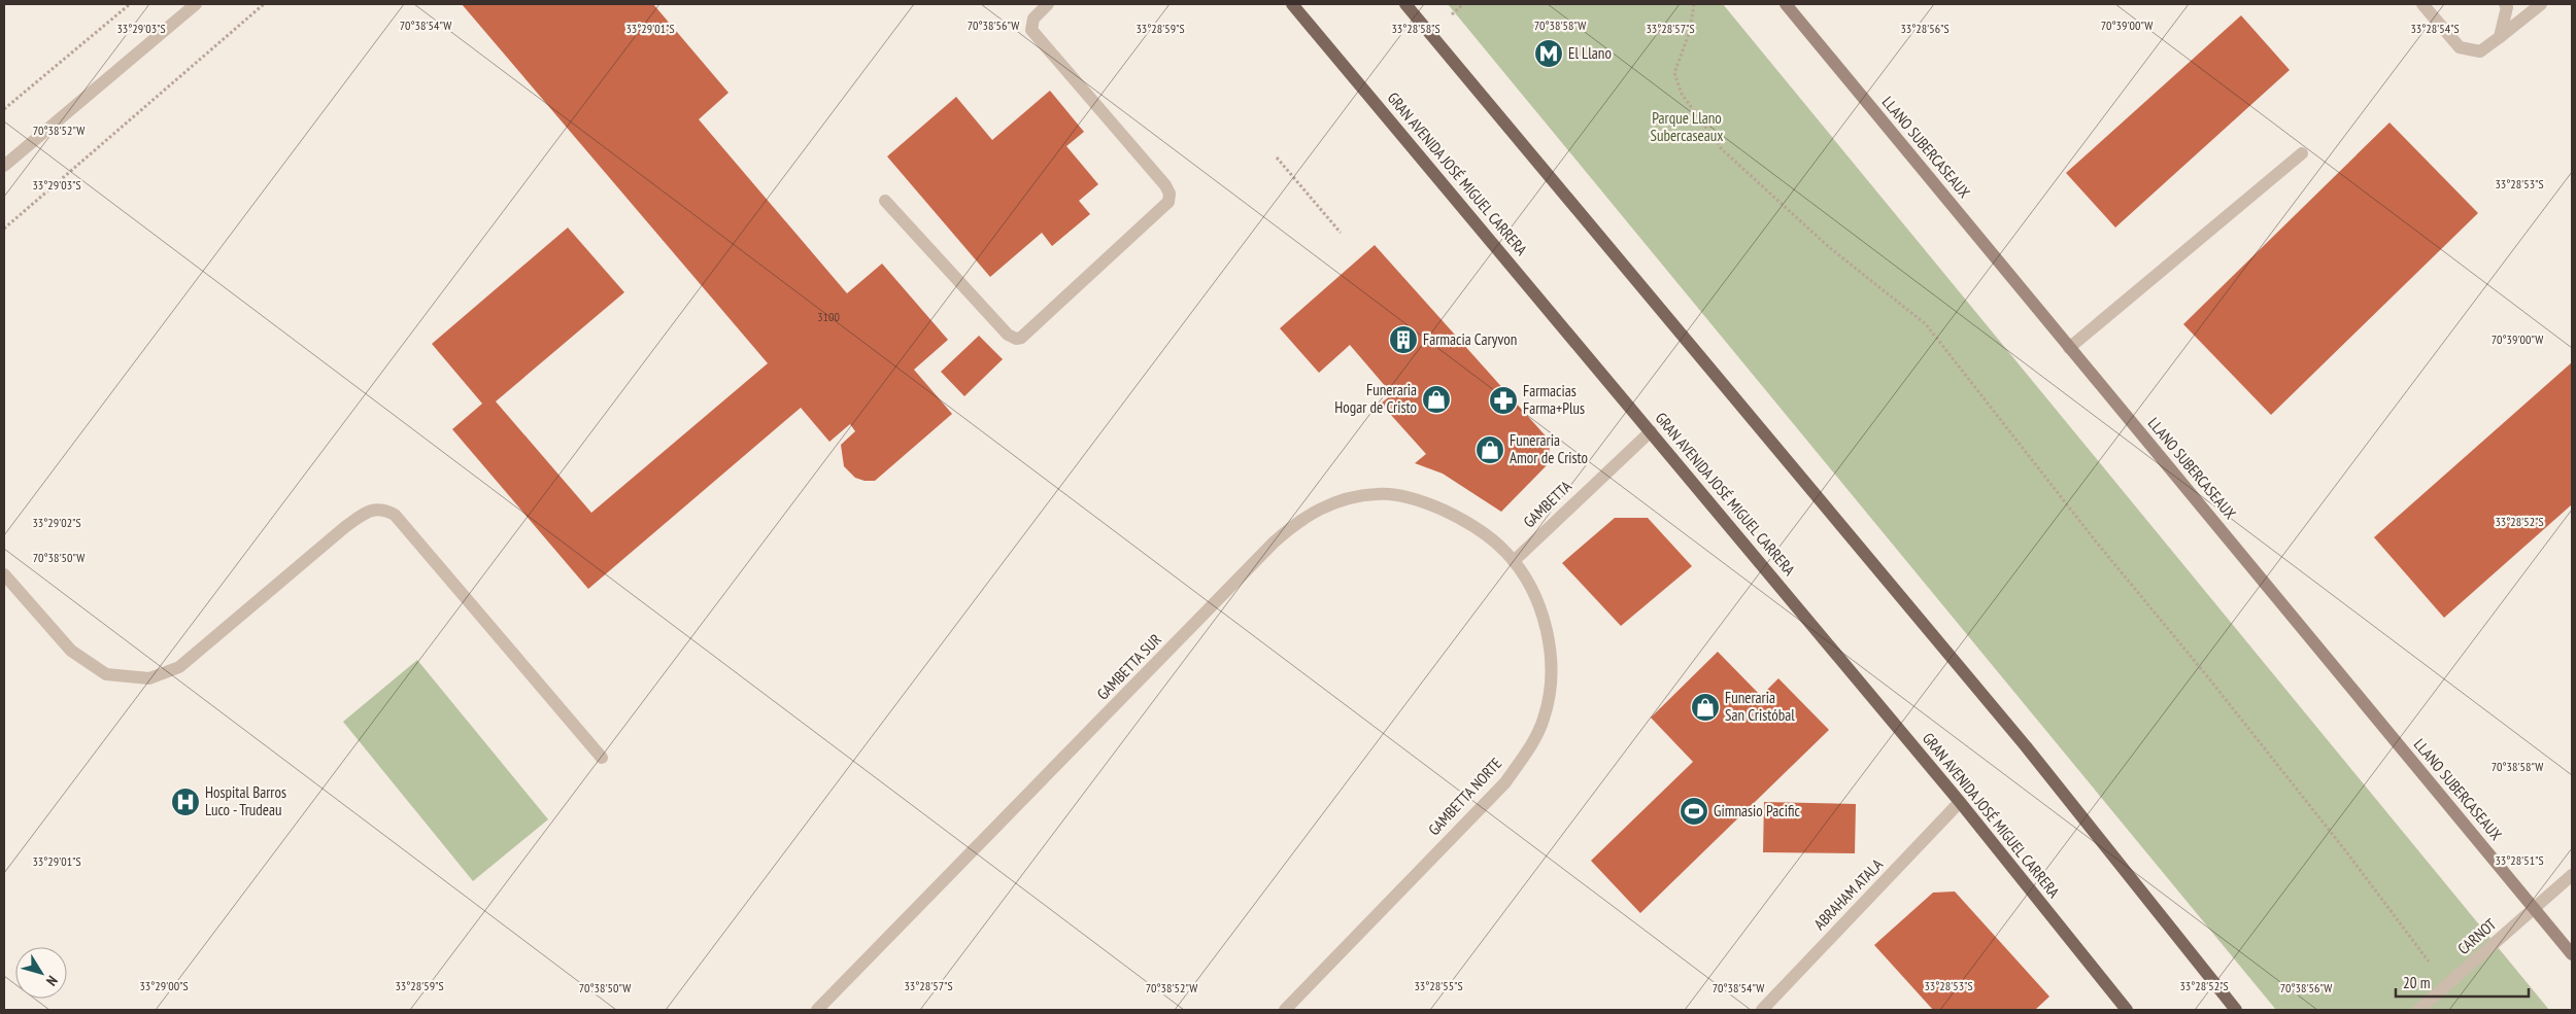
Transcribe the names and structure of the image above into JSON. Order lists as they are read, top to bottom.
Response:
{
  "streets": {
    "main road": ["GRAN AVENIDA JOSÉ MIGUEL CARRERA"],
    "street": [
      "LLANO SUBERCASEAUX",
      "GAMBETTA",
      "GAMBETTA SUR",
      "GAMBETTA NORTE",
      "ABRAHAM ATALA",
      "CARNOT"
    ]
  },
  "crossings": [
    ["LLANO SUBERCASEAUX", "CARNOT"],
    ["GRAN AVENIDA JOSÉ MIGUEL CARRERA", "GAMBETTA"],
    ["GRAN AVENIDA JOSÉ MIGUEL CARRERA", "ABRAHAM ATALA"],
    ["GAMBETTA", "GAMBETTA SUR"],
    ["GAMBETTA", "GAMBETTA NORTE"],
    ["GAMBETTA SUR", "GAMBETTA NORTE"]
  ],
  "parks": ["Parque Llano Subercaseaux"],
  "places": {
    "metro station": ["El Llano"],
    "building": ["Farmacia Caryvon"],
    "shop": ["Funeraria Hogar de Cristo", "Funeraria Amor de Cristo", "Funeraria San Cristóbal"],
    "pharmacy": ["Farmacias Farma+Plus"],
    "hospital": ["Hospital Barros Luco - Trudeau"],
    "sports": ["Gimnasio Pacific"]
  },
  "house_numbers": ["3100"],
  "scale_bar": "20 m",
  "north": "bottom right",
  "coordinates": [
    "70°38'54\"W",
    "70°38'56\"W",
    "70°38'58\"W",
    "70°39'00\"W",
    "33°29'03\"S",
    "33°29'01\"S",
    "33°28'59\"S",
    "33°28'58\"S",
    "33°28'57\"S",
    "33°28'56\"S",
    "33°28'54\"S",
    "70°38'52\"W",
    "33°28'53\"S",
    "33°28'52\"S",
    "33°29'02\"S",
    "70°38'50\"W",
    "33°28'51\"S",
    "33°29'00\"S",
    "33°28'55\"S"
  ]
}
